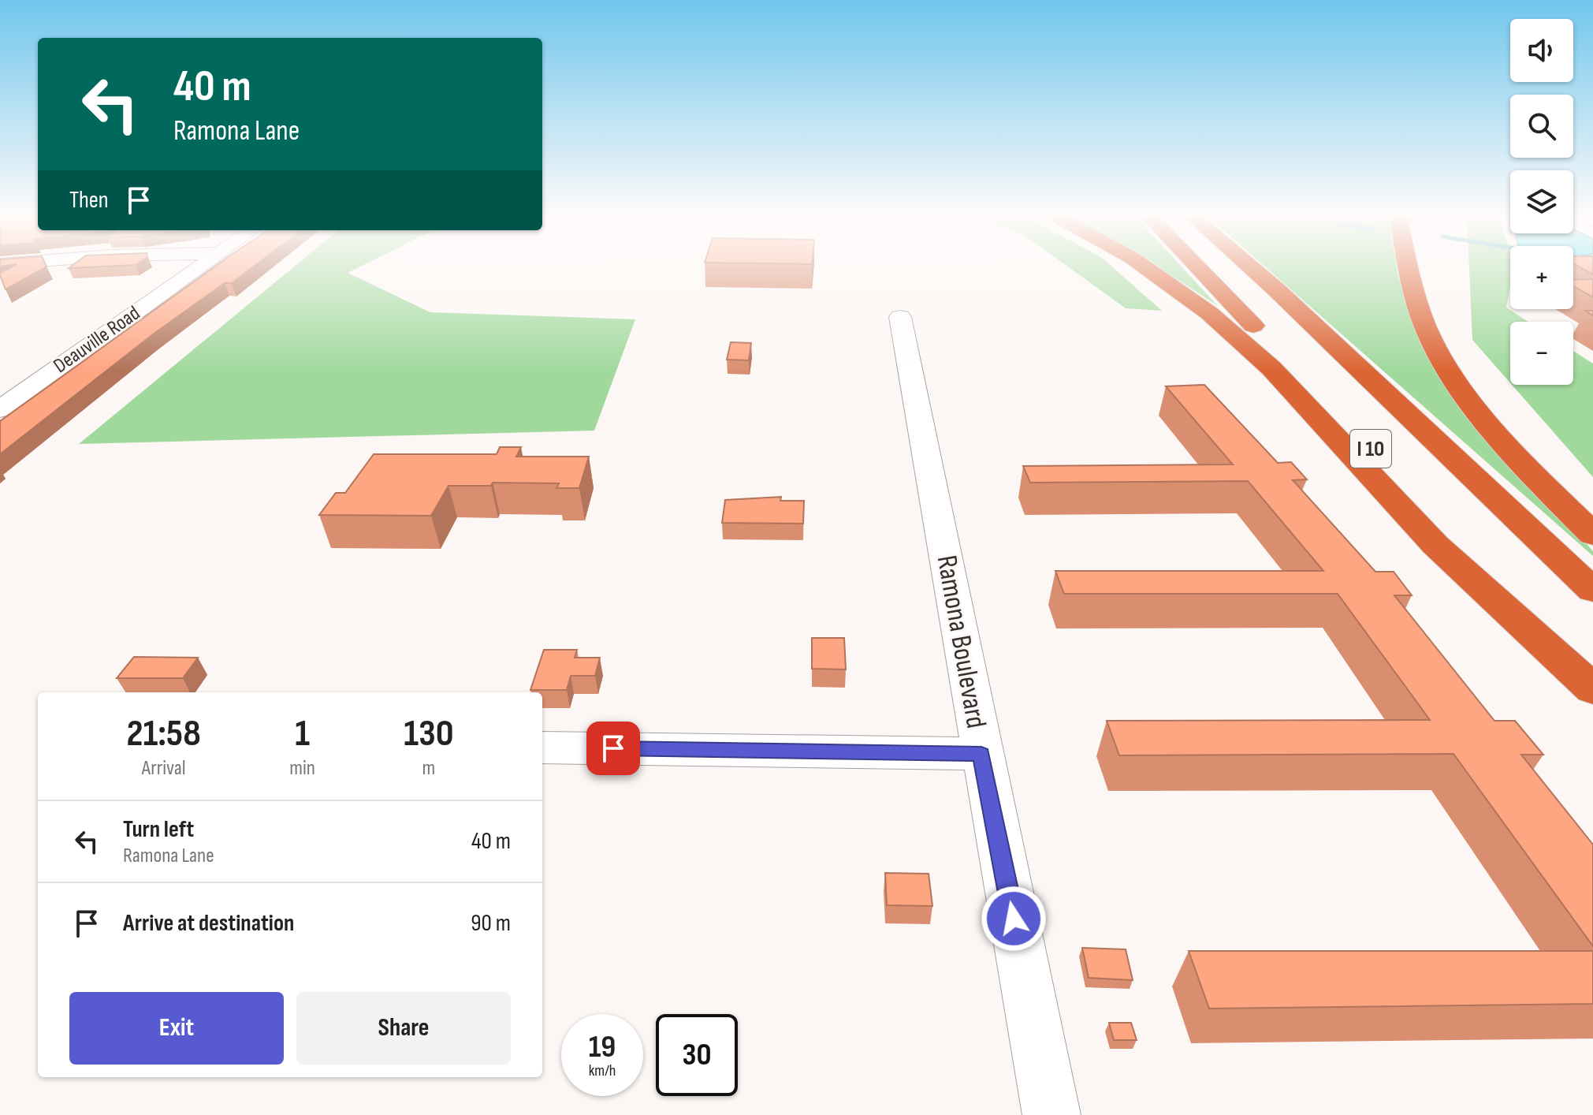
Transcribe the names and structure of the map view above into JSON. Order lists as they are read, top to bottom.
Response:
{
  "streets": {
    "highway": ["I 10"],
    "street": ["Deauville Road", "Ramona Boulevard"]
  },
  "page": {
    "map_buttons": ["+", "−"],
    "turn": ["40 m", "Ramona Lane"],
    "then": "Then",
    "eta": [
      "21:58",
      "Arrival",
      "1",
      "min",
      "130",
      "m"
    ],
    "list": [
      {
        "name": "Turn left",
        "note": "Ramona Lane",
        "value": "40 m"
      },
      {
        "name": "Arrive at destination",
        "value": "90 m"
      }
    ],
    "buttons": ["Exit", "Share"],
    "speed": "19 km/h",
    "limit": "30"
  }
}
